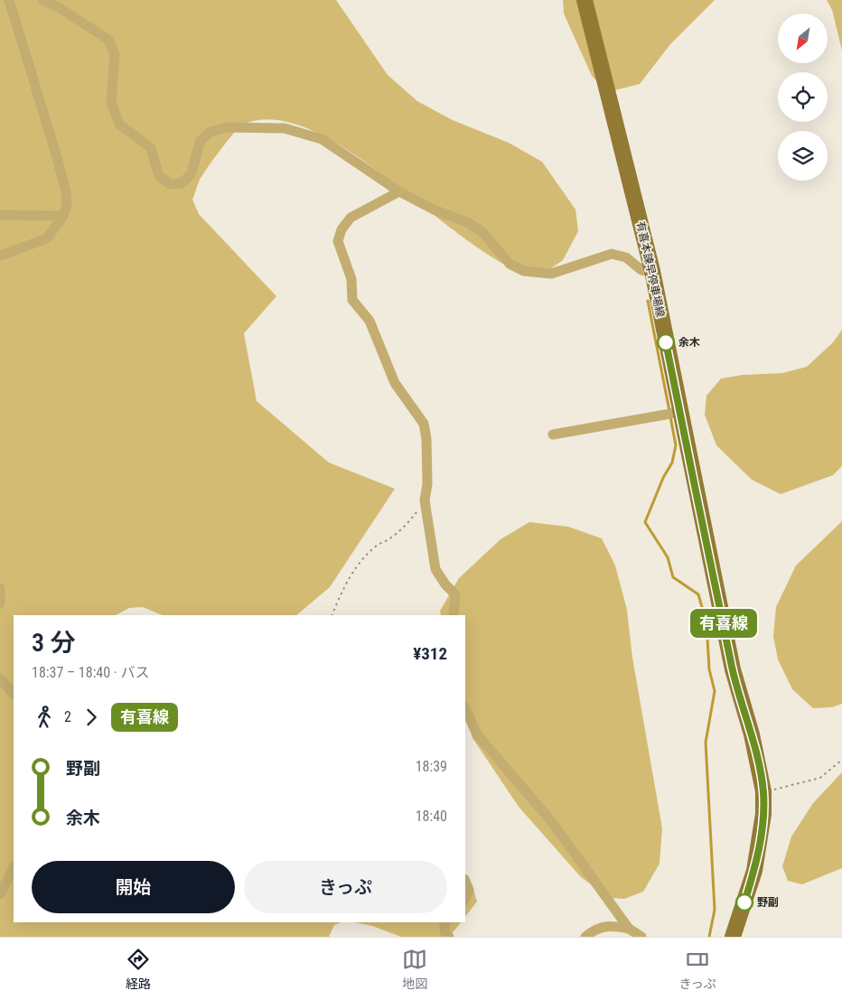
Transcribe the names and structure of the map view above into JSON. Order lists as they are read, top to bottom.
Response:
{
  "streets": {
    "main road": ["有喜本諫早停車場線"]
  },
  "places": ["余木", "野副"],
  "lines": ["bus line 有喜線"],
  "north": "bottom left",
  "page": {
    "on_map": "有喜線",
    "heading": ["3 分", "18:37 – 18:40 · バス", "¥312"],
    "legs": ["2", "有喜線"],
    "list": [
      {
        "name": "野副",
        "value": "18:39"
      },
      {
        "name": "余木",
        "value": "18:40"
      }
    ],
    "buttons": ["開始", "きっぷ"],
    "tabs": ["経路", "地図", "きっぷ"]
  }
}
